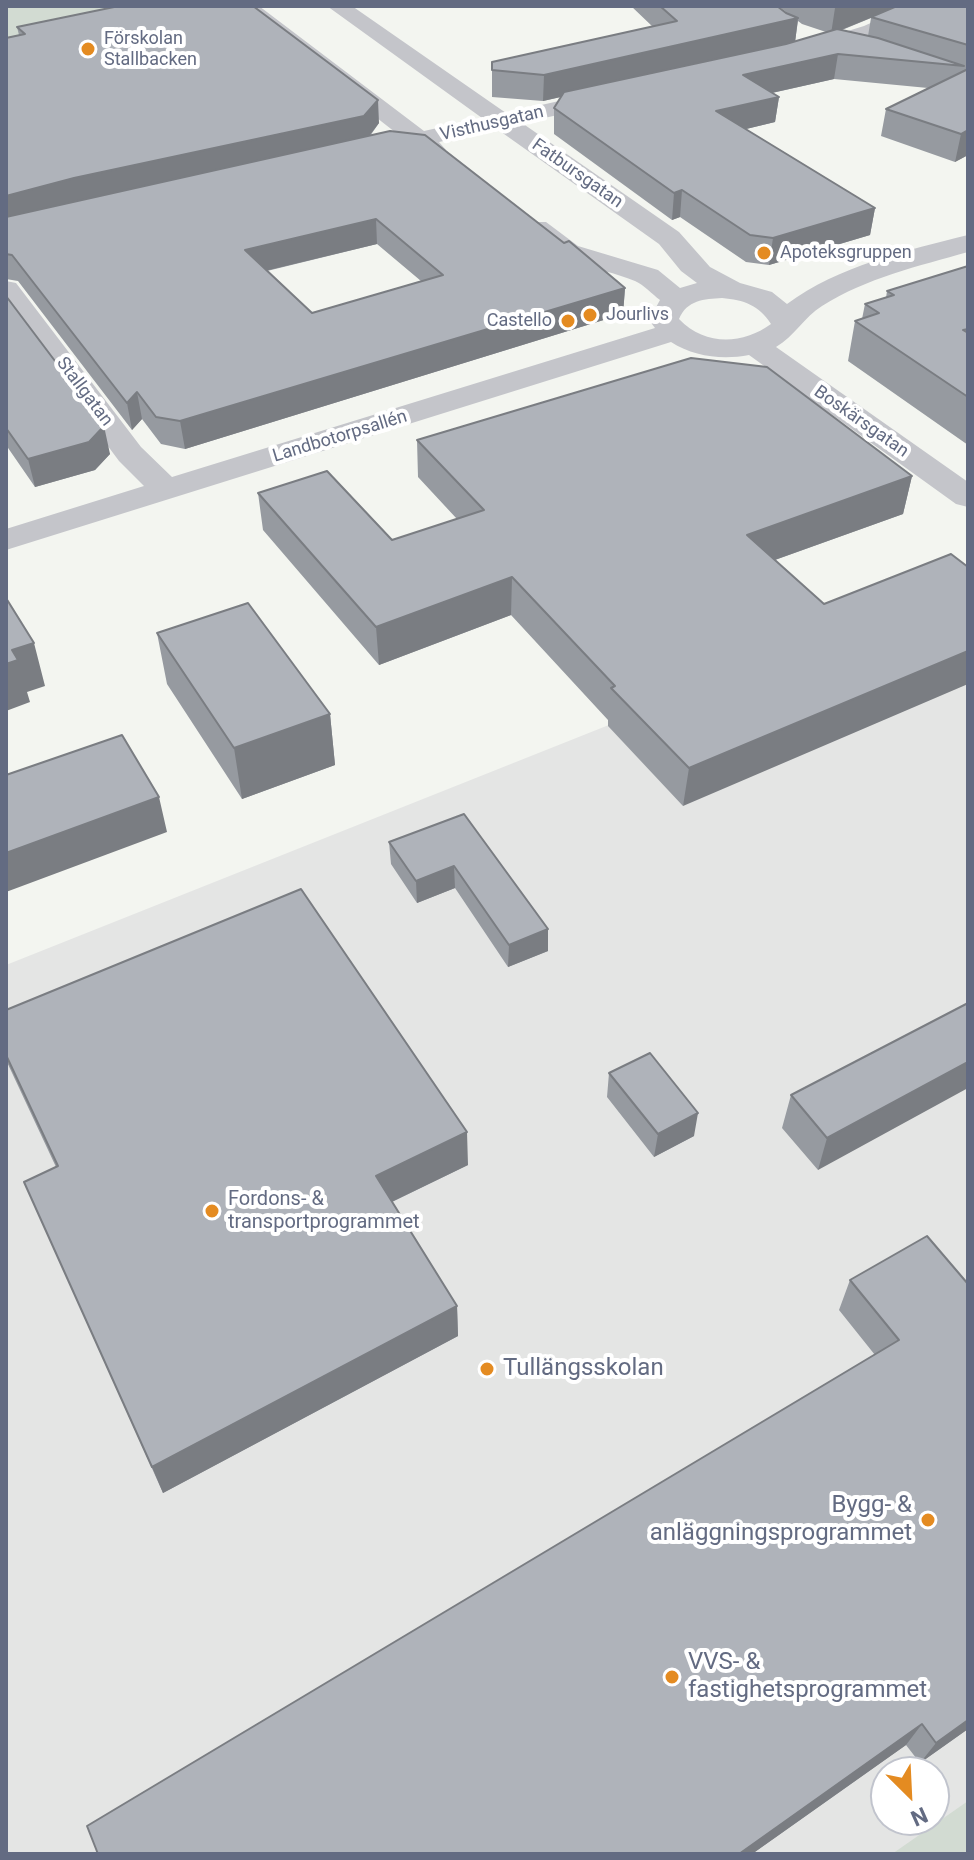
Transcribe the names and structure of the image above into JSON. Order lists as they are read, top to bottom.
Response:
{
  "streets": {
    "street": [
      "Visthusgatan",
      "Fatbursgatan",
      "Stallgatan",
      "Boskärsgatan",
      "Landbotorpsallén"
    ]
  },
  "crossings": [
    ["Visthusgatan", "Fatbursgatan"],
    ["Stallgatan", "Landbotorpsallén"]
  ],
  "places": [
    "Förskolan Stallbacken",
    "Apoteksgruppen",
    "Jourlivs",
    "Castello",
    "Fordons- & transportprogrammet",
    "Tullängsskolan",
    "Bygg- & anläggningsprogrammet",
    "VVS- & fastighetsprogrammet"
  ],
  "north": "bottom right"
}
